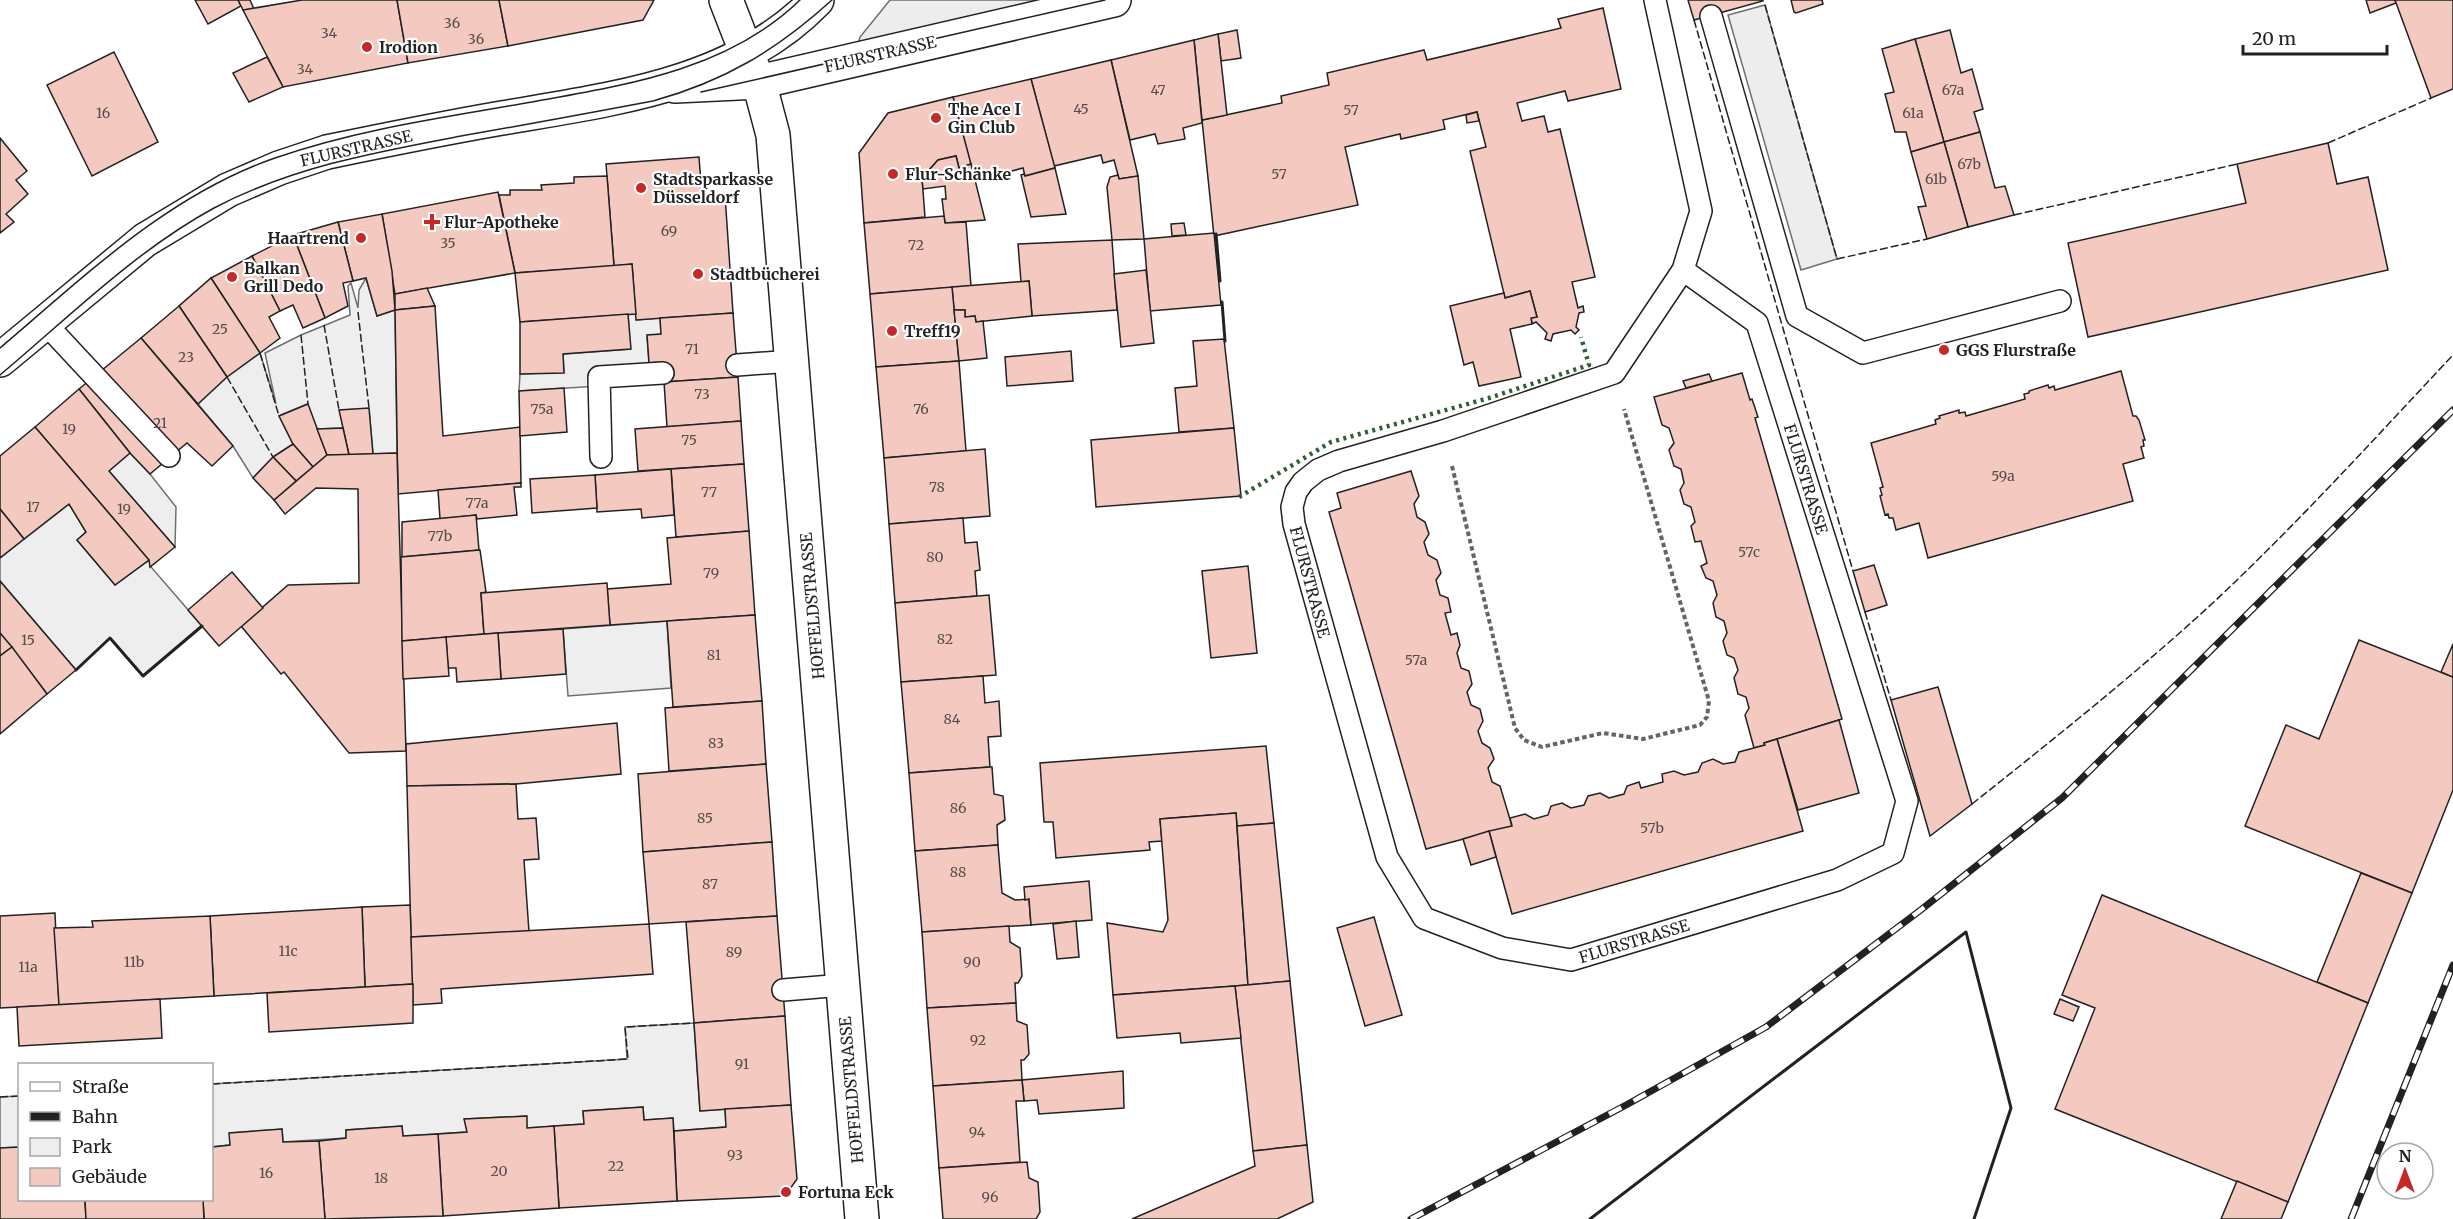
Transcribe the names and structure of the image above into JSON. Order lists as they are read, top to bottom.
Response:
{
  "streets": {
    "street": ["FLURSTRASSE", "HOFFELDSTRASSE"]
  },
  "crossings": [
    ["FLURSTRASSE", "HOFFELDSTRASSE"]
  ],
  "places": {
    "other": [
      "Irodion",
      "The Ace I Gin Club",
      "Flur-Schänke",
      "Stadtsparkasse Düsseldorf",
      "Haartrend",
      "Stadtbücherei",
      "Balkan Grill Dedo",
      "Treff19",
      "GGS Flurstraße",
      "Fortuna Eck"
    ],
    "health": ["Flur-Apotheke"]
  },
  "house_numbers": [
    "36",
    "34",
    "36",
    "34",
    "47",
    "67a",
    "45",
    "57",
    "16",
    "61a",
    "67b",
    "57",
    "61b",
    "69",
    "35",
    "72",
    "25",
    "71",
    "23",
    "73",
    "75a",
    "76",
    "21",
    "19",
    "75",
    "59a",
    "78",
    "77",
    "77a",
    "17",
    "19",
    "77b",
    "57c",
    "80",
    "79",
    "82",
    "15",
    "81",
    "57a",
    "84",
    "83",
    "86",
    "85",
    "57b",
    "88",
    "87",
    "11c",
    "89",
    "11b",
    "90",
    "11a",
    "92",
    "91",
    "94",
    "93",
    "22",
    "20",
    "16",
    "18",
    "96"
  ],
  "legend": [
    "Straße",
    "Bahn",
    "Park",
    "Gebäude"
  ],
  "scale_bar": "20 m",
  "north": "top"
}
